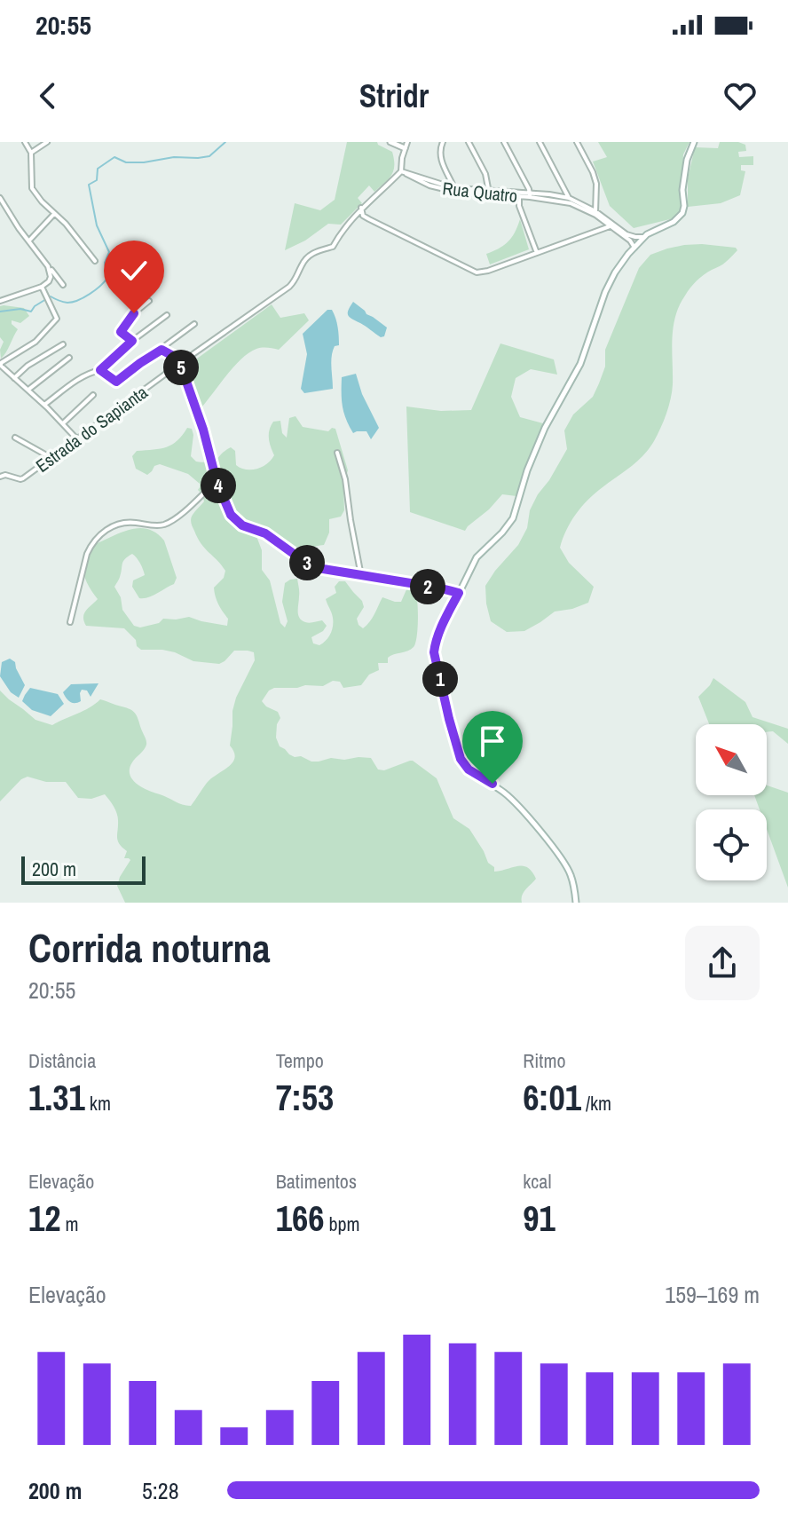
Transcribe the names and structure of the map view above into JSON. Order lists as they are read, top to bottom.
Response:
{
  "streets": {
    "street": ["Rua Quatro", "Estrada do Sapianta"]
  },
  "crossings": [
    ["Rua Quatro", "Estrada do Sapianta"]
  ],
  "scale_bar": "200 m",
  "north": "top left",
  "page": {
    "status": "20:55",
    "header": "Stridr",
    "pins": [
      "5",
      "4",
      "3",
      "2",
      "1"
    ],
    "scale": "200 m",
    "heading": ["Corrida noturna", "20:55"],
    "stats": [
      ["Distância", "1.31 km"],
      ["Tempo", "7:53"],
      ["Ritmo", "6:01 /km"],
      ["Elevação", "12 m"],
      ["Batimentos", "166 bpm"],
      ["kcal", "91"]
    ],
    "chart": ["Elevação", "159–169 m"],
    "list": [
      {
        "name": "200 m",
        "note": "5:28"
      }
    ]
  }
}
